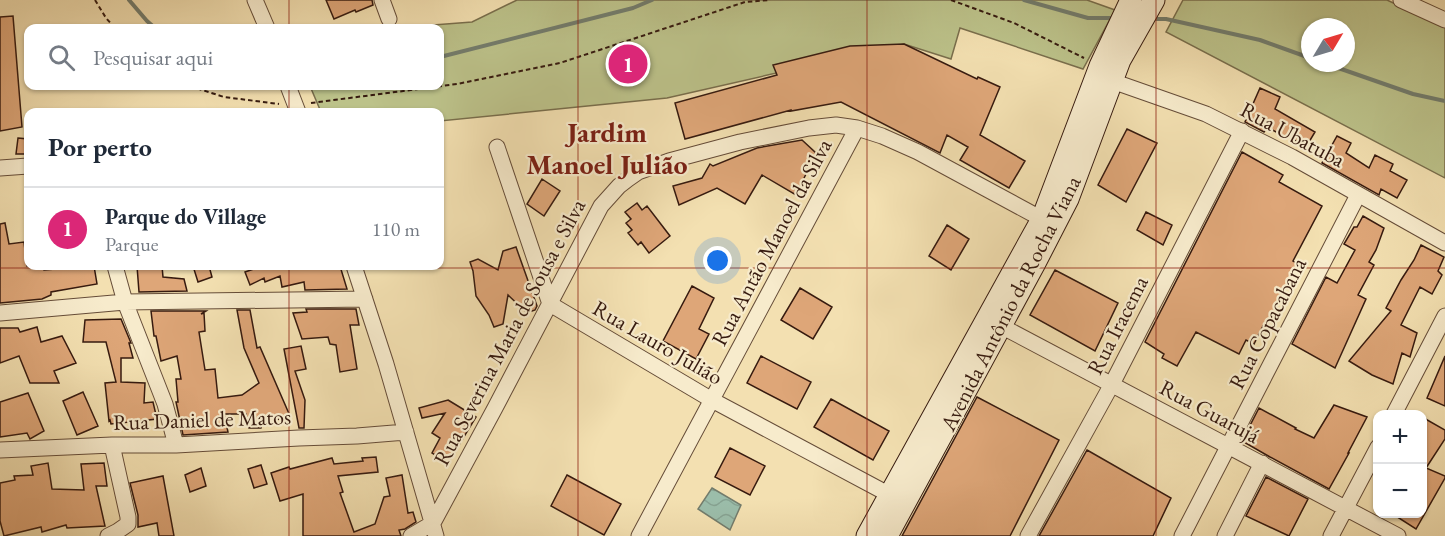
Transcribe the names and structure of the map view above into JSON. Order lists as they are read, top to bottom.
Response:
{
  "streets": {
    "main road": ["Avenida Antônio da Rocha Viana"],
    "street": [
      "Rua Ubatuba",
      "Rua Antão Manoel da Silva",
      "Rua Copacabana",
      "Rua Iracema",
      "Rua Severina Maria de Sousa e Silva",
      "Rua Lauro Julião",
      "Rua Guarujá",
      "Rua Daniel de Matos"
    ]
  },
  "crossings": [
    ["Rua Ubatuba", "Avenida Antônio da Rocha Viana"],
    ["Rua Ubatuba", "Rua Copacabana"],
    ["Rua Ubatuba", "Rua Iracema"],
    ["Rua Antão Manoel da Silva", "Rua Severina Maria de Sousa e Silva"],
    ["Rua Antão Manoel da Silva", "Rua Lauro Julião"],
    ["Avenida Antônio da Rocha Viana", "Rua Severina Maria de Sousa e Silva"],
    ["Avenida Antônio da Rocha Viana", "Rua Lauro Julião"],
    ["Avenida Antônio da Rocha Viana", "Rua Guarujá"],
    ["Rua Copacabana", "Rua Guarujá"],
    ["Rua Iracema", "Rua Guarujá"],
    ["Rua Severina Maria de Sousa e Silva", "Rua Lauro Julião"]
  ],
  "districts": ["Jardim Manoel Julião"],
  "north": "top right",
  "page": {
    "search": "Pesquisar aqui",
    "pins": "1",
    "heading": "Por perto",
    "list": [
      {
        "mark": "1",
        "name": "Parque do Village",
        "note": "Parque",
        "value": "110 m"
      }
    ],
    "map_buttons": ["+", "−"]
  }
}
